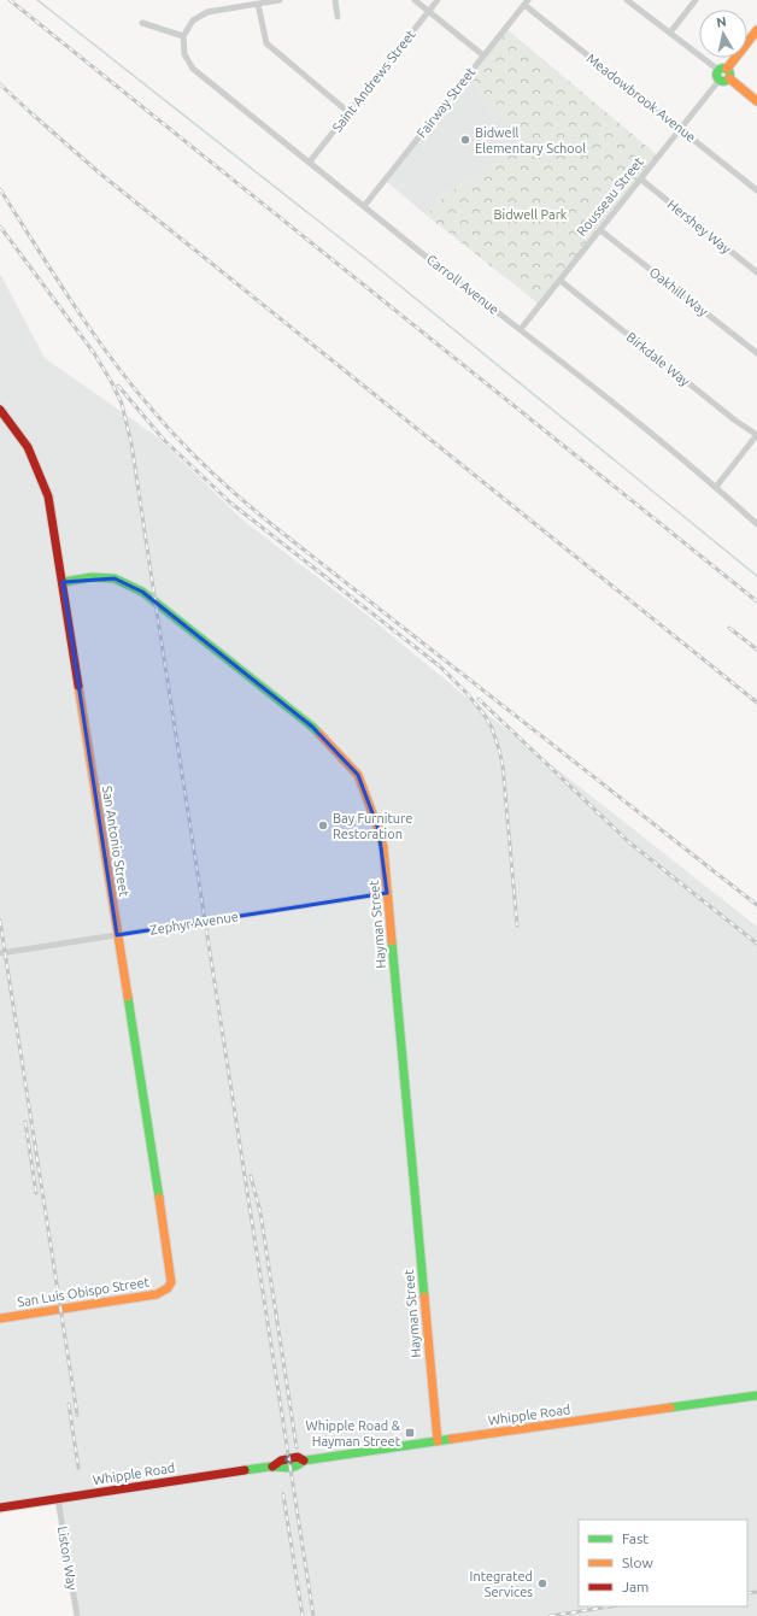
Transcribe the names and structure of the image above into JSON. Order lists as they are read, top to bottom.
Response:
{
  "streets": {
    "street": [
      "Saint Andrews Street",
      "Meadowbrook Avenue",
      "Fairway Street",
      "Rousseau Street",
      "Hershey Way",
      "Carroll Avenue",
      "Oakhill Way",
      "Birkdale Way",
      "San Antonio Street",
      "Zephyr Avenue",
      "Hayman Street",
      "San Luis Obispo Street",
      "Whipple Road",
      "Liston Way"
    ]
  },
  "crossings": [
    ["Saint Andrews Street", "Carroll Avenue"],
    ["Meadowbrook Avenue", "Fairway Street"],
    ["Meadowbrook Avenue", "Rousseau Street"],
    ["Fairway Street", "Carroll Avenue"],
    ["Rousseau Street", "Hershey Way"],
    ["Rousseau Street", "Carroll Avenue"],
    ["Rousseau Street", "Oakhill Way"],
    ["Rousseau Street", "Birkdale Way"],
    ["San Antonio Street", "Zephyr Avenue"],
    ["San Antonio Street", "Hayman Street"],
    ["San Antonio Street", "San Luis Obispo Street"],
    ["Zephyr Avenue", "Hayman Street"],
    ["Hayman Street", "Whipple Road"],
    ["Whipple Road", "Liston Way"]
  ],
  "parks": ["Bidwell Park"],
  "places": {
    "other": ["Bidwell Elementary School", "Bay Furniture Restoration", "Integrated Services"],
    "transit": ["Whipple Road & Hayman Street"]
  },
  "legend": ["Fast", "Slow", "Jam"],
  "north": "top"
}
